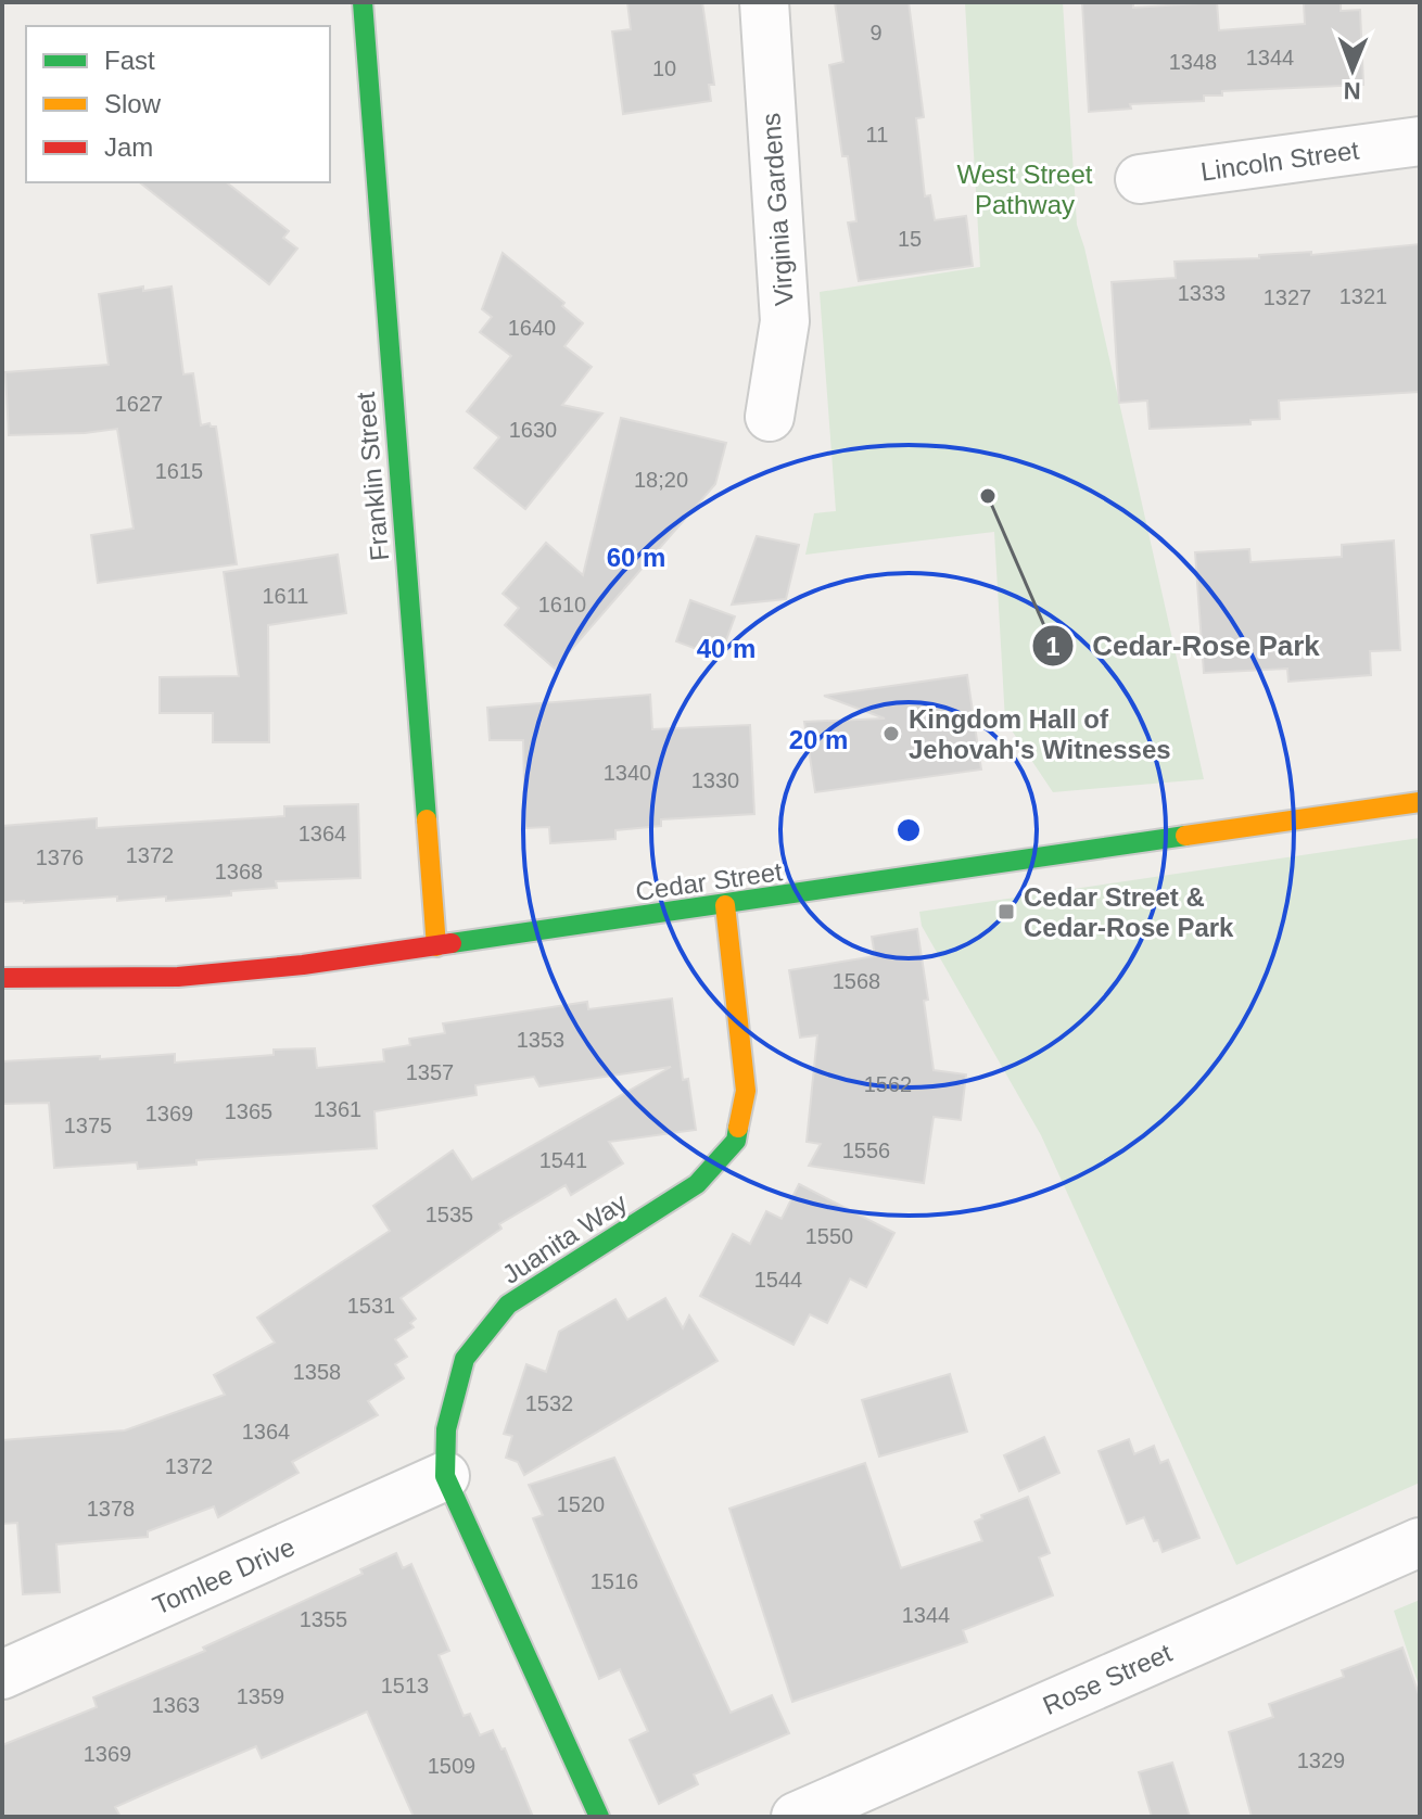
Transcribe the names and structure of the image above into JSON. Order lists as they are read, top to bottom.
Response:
{
  "streets": {
    "street": [
      "Lincoln Street",
      "Virginia Gardens",
      "Franklin Street",
      "Cedar Street",
      "Juanita Way",
      "Tomlee Drive",
      "Rose Street"
    ]
  },
  "crossings": [
    ["Franklin Street", "Cedar Street"],
    ["Cedar Street", "Juanita Way"],
    ["Juanita Way", "Tomlee Drive"]
  ],
  "parks": ["West Street Pathway"],
  "places": {
    "other": ["Cedar-Rose Park", "Kingdom Hall of Jehovah's Witnesses"],
    "transit": ["Cedar Street & Cedar-Rose Park"]
  },
  "house_numbers": [
    "9",
    "1344",
    "1348",
    "10",
    "11",
    "15",
    "1333",
    "1321",
    "1327",
    "1640",
    "1627",
    "1630",
    "1615",
    "18;20",
    "1611",
    "1610",
    "1340",
    "1330",
    "1364",
    "1372",
    "1376",
    "1368",
    "1568",
    "1353",
    "1357",
    "1562",
    "1361",
    "1365",
    "1369",
    "1375",
    "1556",
    "1541",
    "1535",
    "1550",
    "1544",
    "1531",
    "1358",
    "1532",
    "1364",
    "1372",
    "1520",
    "1378",
    "1516",
    "1344",
    "1355",
    "1513",
    "1359",
    "1363",
    "1369",
    "1329",
    "1509"
  ],
  "legend": ["Fast", "Slow", "Jam"],
  "north": "bottom",
  "rings": ["60 m", "40 m", "20 m"]
}
